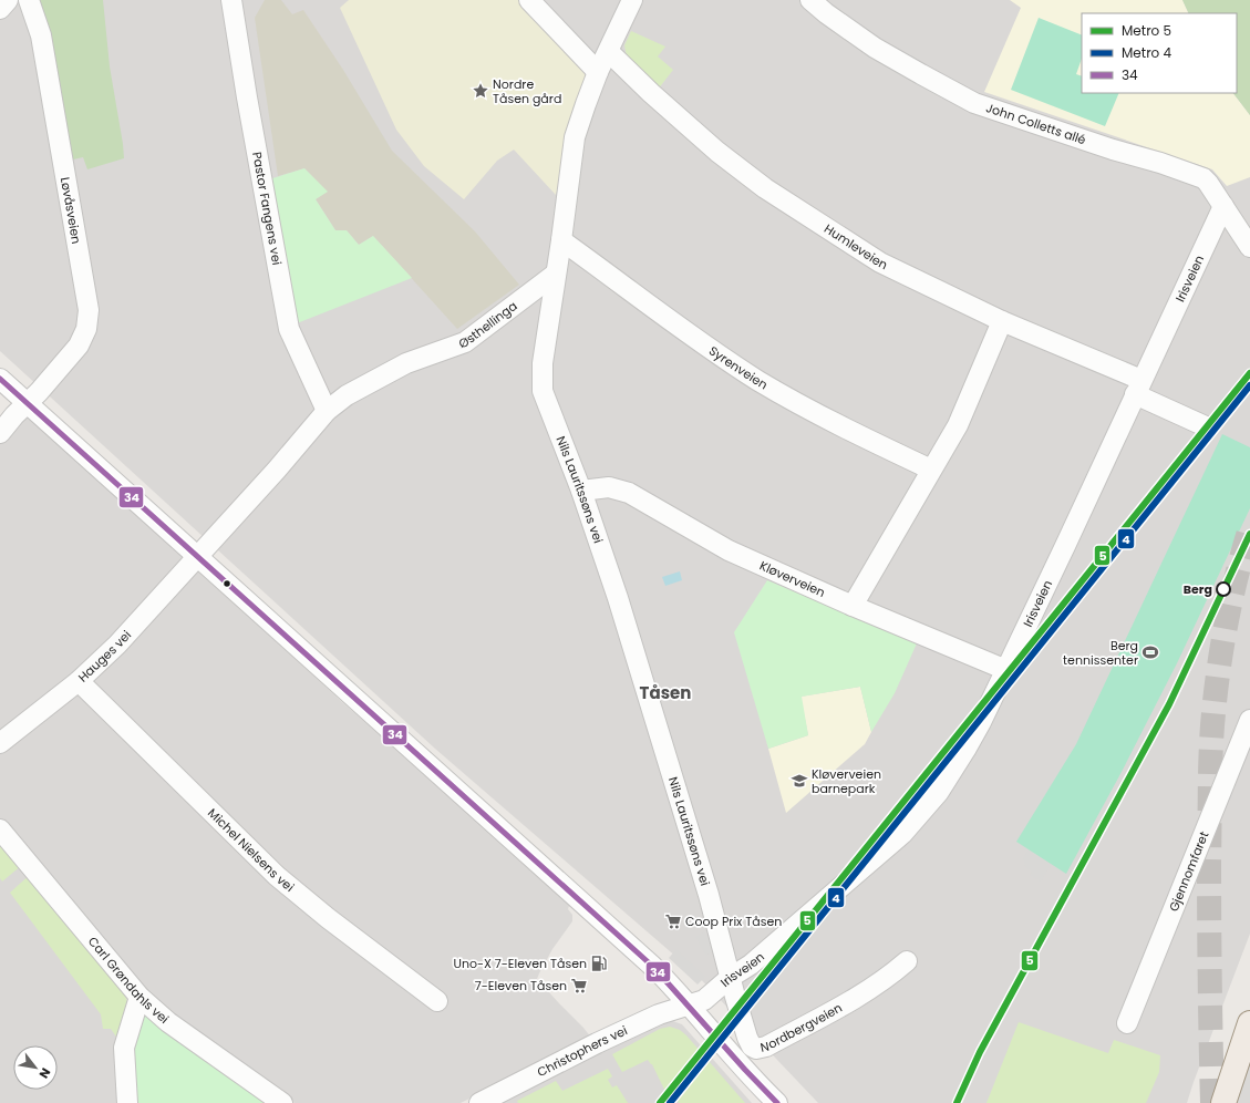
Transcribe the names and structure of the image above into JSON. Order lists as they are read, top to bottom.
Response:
{
  "streets": {
    "street": [
      "John Colletts allé",
      "Pastor Fangens vei",
      "Løvåsveien",
      "Humleveien",
      "Irisveien",
      "Østhellinga",
      "Syrenveien",
      "Nils Lauritssøns vei",
      "Kløverveien",
      "Hauges vei",
      "Michel Nielsens vei",
      "Gjennomfaret",
      "Carl Grøndahls vei",
      "Nordbergveien",
      "Christophers vei"
    ]
  },
  "crossings": [
    ["John Colletts allé", "Irisveien"],
    ["Pastor Fangens vei", "Østhellinga"],
    ["Humleveien", "Irisveien"],
    ["Humleveien", "Nils Lauritssøns vei"],
    ["Irisveien", "Nils Lauritssøns vei"],
    ["Irisveien", "Kløverveien"],
    ["Irisveien", "Nordbergveien"],
    ["Irisveien", "Christophers vei"],
    ["Østhellinga", "Nils Lauritssøns vei"],
    ["Østhellinga", "Hauges vei"],
    ["Syrenveien", "Nils Lauritssøns vei"],
    ["Nils Lauritssøns vei", "Kløverveien"],
    ["Nils Lauritssøns vei", "Nordbergveien"],
    ["Hauges vei", "Michel Nielsens vei"]
  ],
  "districts": ["Tåsen"],
  "places": {
    "place": ["Nordre Tåsen gård"],
    "other": ["Berg"],
    "sports": ["Berg tennissenter"],
    "school or university": ["Kløverveien barnepark"],
    "supermarket": ["Coop Prix Tåsen", "7-Eleven Tåsen"],
    "fuel station": ["Uno-X 7-Eleven Tåsen"]
  },
  "lines": ["metro line 5", "transit line 34", "metro line 4"],
  "legend": ["Metro 5", "Metro 4", "34"],
  "north": "bottom right"
}
